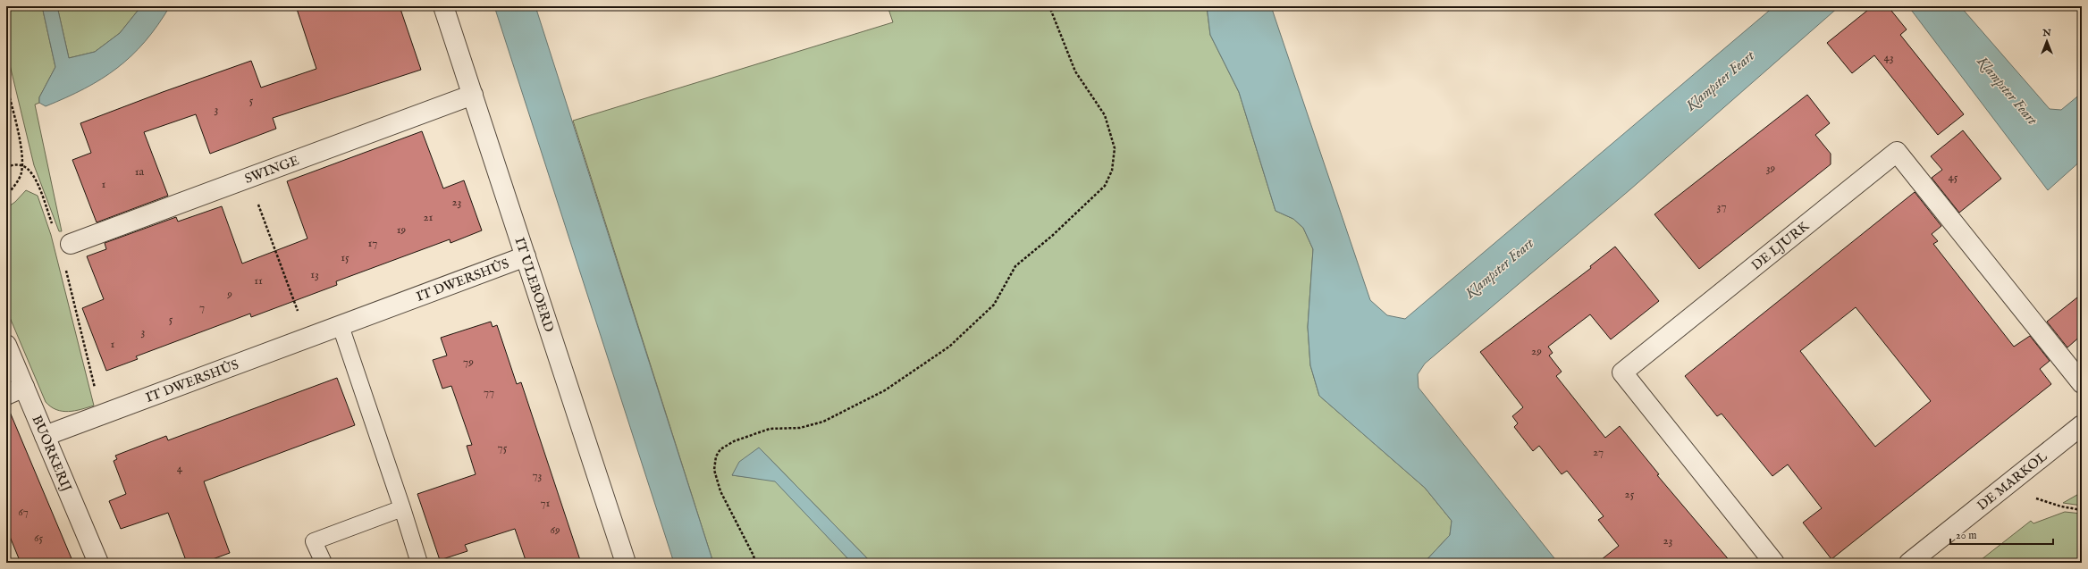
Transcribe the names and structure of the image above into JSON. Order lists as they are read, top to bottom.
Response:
{
  "streets": {
    "street": [
      "SWINGE",
      "DE LJURK",
      "IT DWERSHÛS",
      "IT ULEBOERD",
      "BUORKERIJ",
      "DE MARKOL"
    ]
  },
  "crossings": [
    ["SWINGE", "IT ULEBOERD"],
    ["IT DWERSHÛS", "IT ULEBOERD"],
    ["IT DWERSHÛS", "BUORKERIJ"]
  ],
  "water": ["Klampster Feart"],
  "house_numbers": [
    "43",
    "5",
    "3",
    "39",
    "1a",
    "45",
    "1",
    "23",
    "37",
    "21",
    "19",
    "17",
    "15",
    "13",
    "11",
    "9",
    "7",
    "5",
    "3",
    "1",
    "29",
    "79",
    "77",
    "75",
    "27",
    "4",
    "73",
    "25",
    "71",
    "67",
    "69",
    "65",
    "23"
  ],
  "scale_bar": "20 m",
  "north": "top"
}
